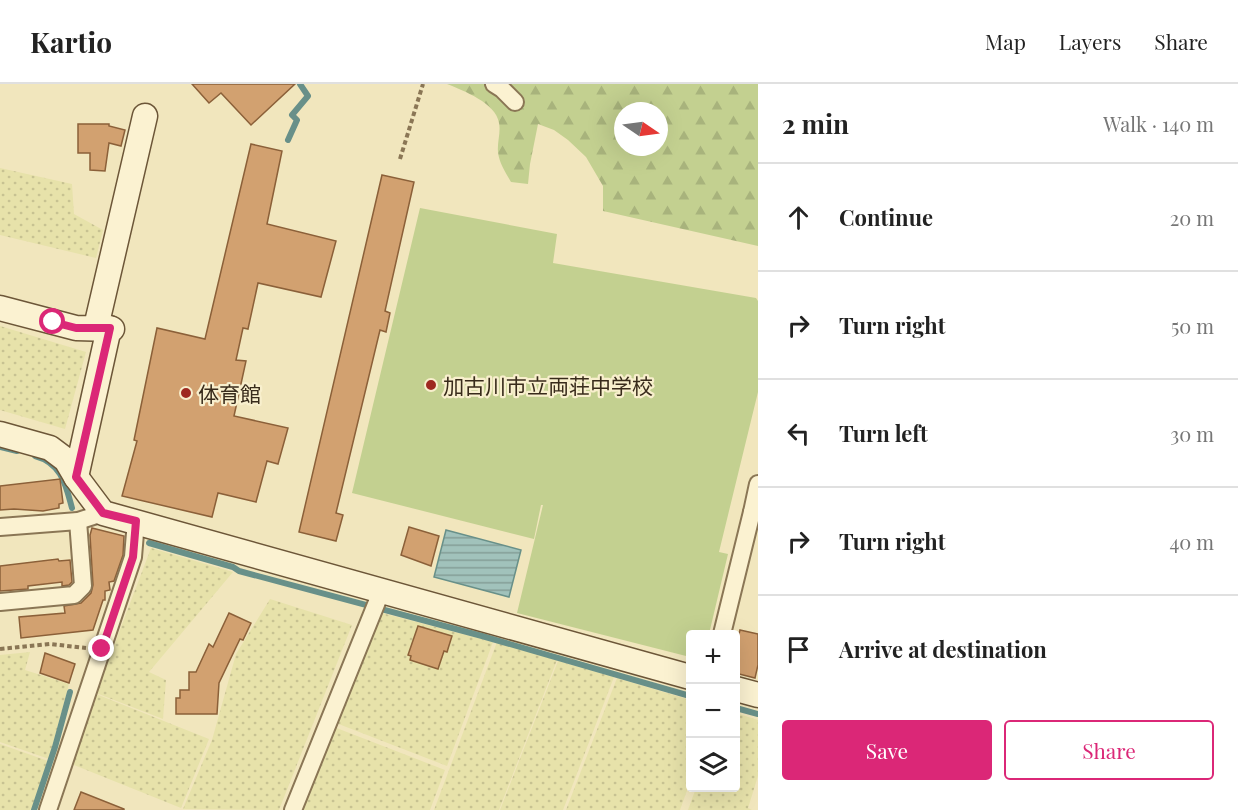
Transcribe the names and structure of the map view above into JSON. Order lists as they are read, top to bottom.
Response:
{
  "places": ["加古川市立両荘中学校", "体育館"],
  "north": "right",
  "page": {
    "header": "Kartio",
    "nav": ["Map", "Layers", "Share"],
    "heading": ["2 min", "Walk · 140 m"],
    "list": [
      ["Continue", "20 m"],
      ["Turn right", "50 m"],
      ["Turn left", "30 m"],
      ["Turn right", "40 m"],
      "Arrive at destination"
    ],
    "map_buttons": ["+", "−"],
    "buttons": ["Save", "Share"]
  }
}
